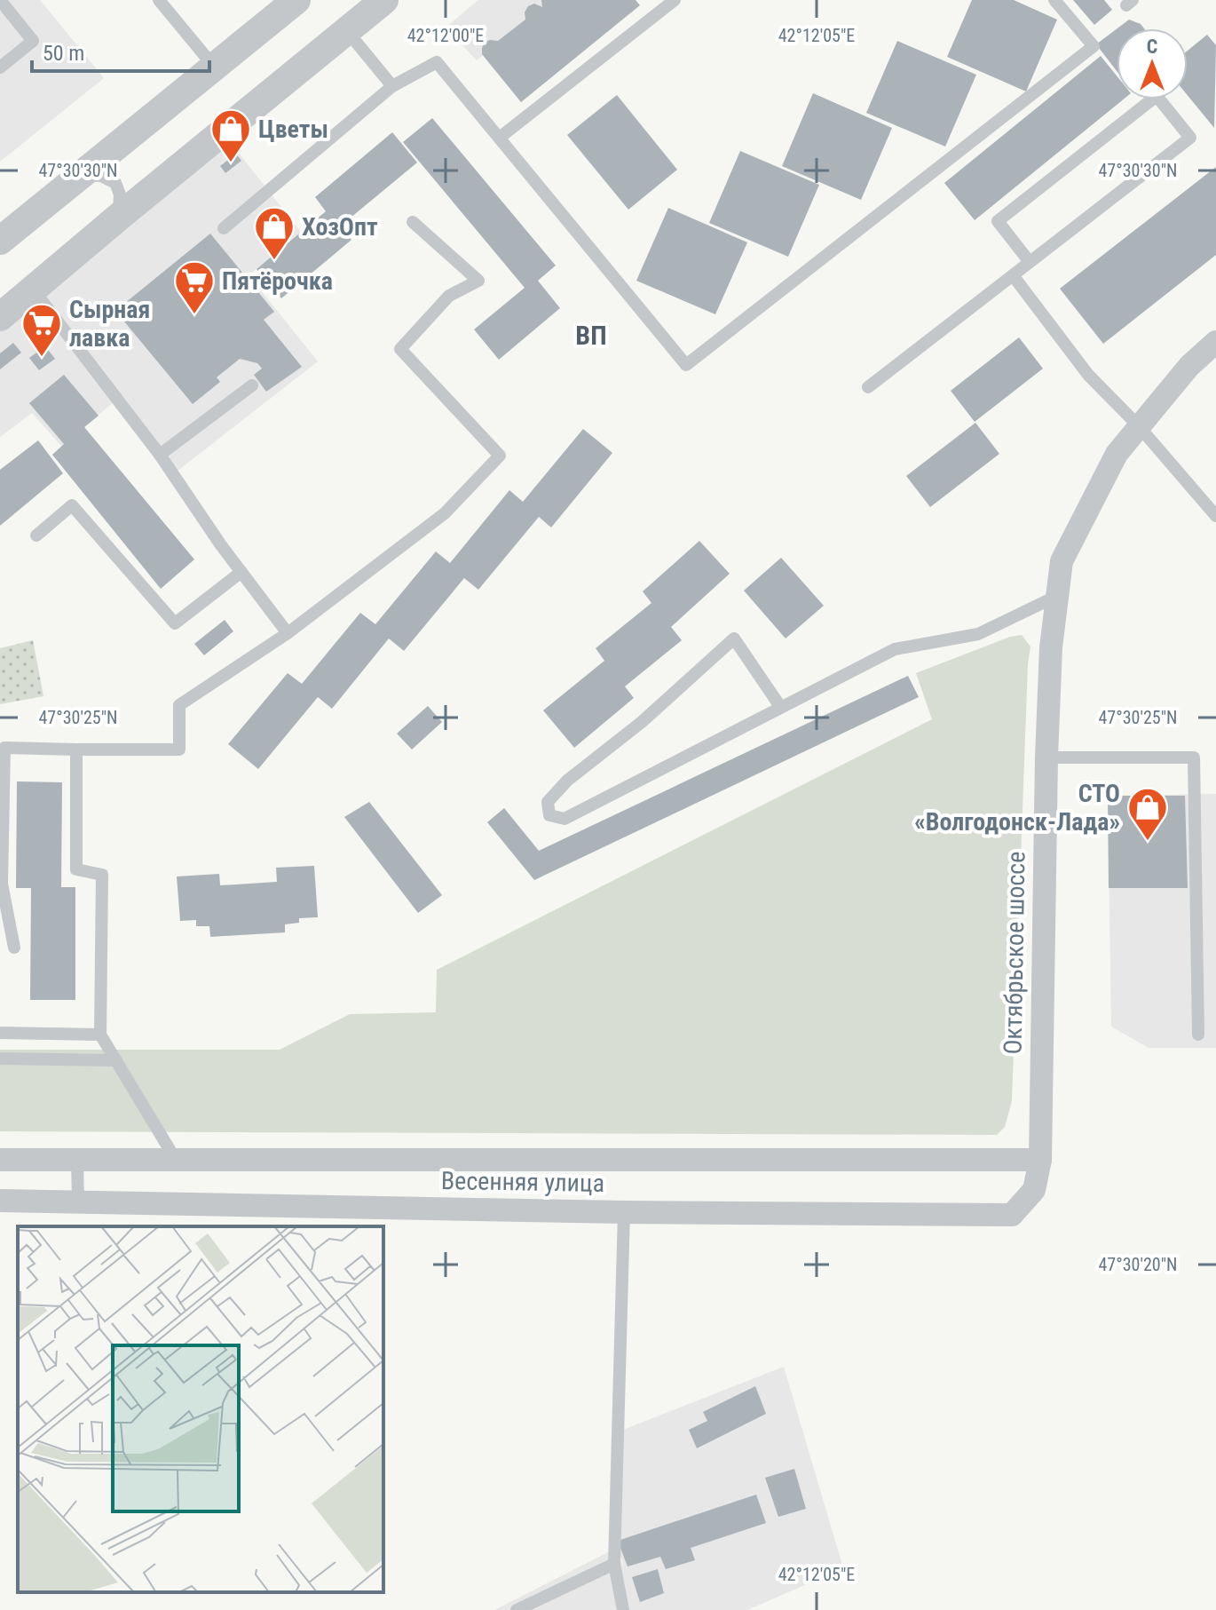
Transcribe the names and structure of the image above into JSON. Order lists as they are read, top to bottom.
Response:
{
  "streets": {
    "street": ["Октябрьское шоссе", "Весенняя улица"]
  },
  "crossings": [
    ["Октябрьское шоссе", "Весенняя улица"]
  ],
  "districts": ["ВП"],
  "places": {
    "shop": ["Цветы", "ХозОпт", "СТО «Волгодонск-Лада»"],
    "supermarket": ["Пятёрочка", "Сырная лавка"]
  },
  "scale_bar": "50 m",
  "north": "top",
  "coordinates": [
    "42°12'00\"E",
    "42°12'05\"E",
    "47°30'30\"N",
    "47°30'25\"N",
    "47°30'20\"N"
  ]
}
